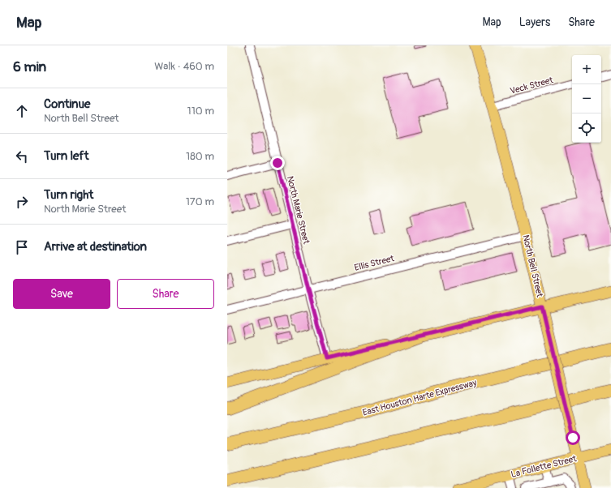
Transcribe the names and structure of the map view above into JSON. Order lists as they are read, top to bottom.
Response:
{
  "streets": {
    "highway": ["East Houston Harte Expressway"],
    "main road": ["North Bell Street", "La Follette Street"],
    "street": ["Veck Street", "North Marie Street", "Ellis Street"]
  },
  "crossings": [
    ["Veck Street", "North Bell Street"],
    ["North Marie Street", "Ellis Street"],
    ["Ellis Street", "North Bell Street"],
    ["North Bell Street", "La Follette Street"]
  ],
  "page": {
    "header": "Map",
    "nav": ["Map", "Layers", "Share"],
    "heading": ["6 min", "Walk · 460 m"],
    "map_buttons": ["+", "−"],
    "list": [
      ["Continue", "North Bell Street", "110 m"],
      ["Turn left", "180 m"],
      ["Turn right", "North Marie Street", "170 m"],
      "Arrive at destination"
    ],
    "buttons": ["Save", "Share"]
  }
}
